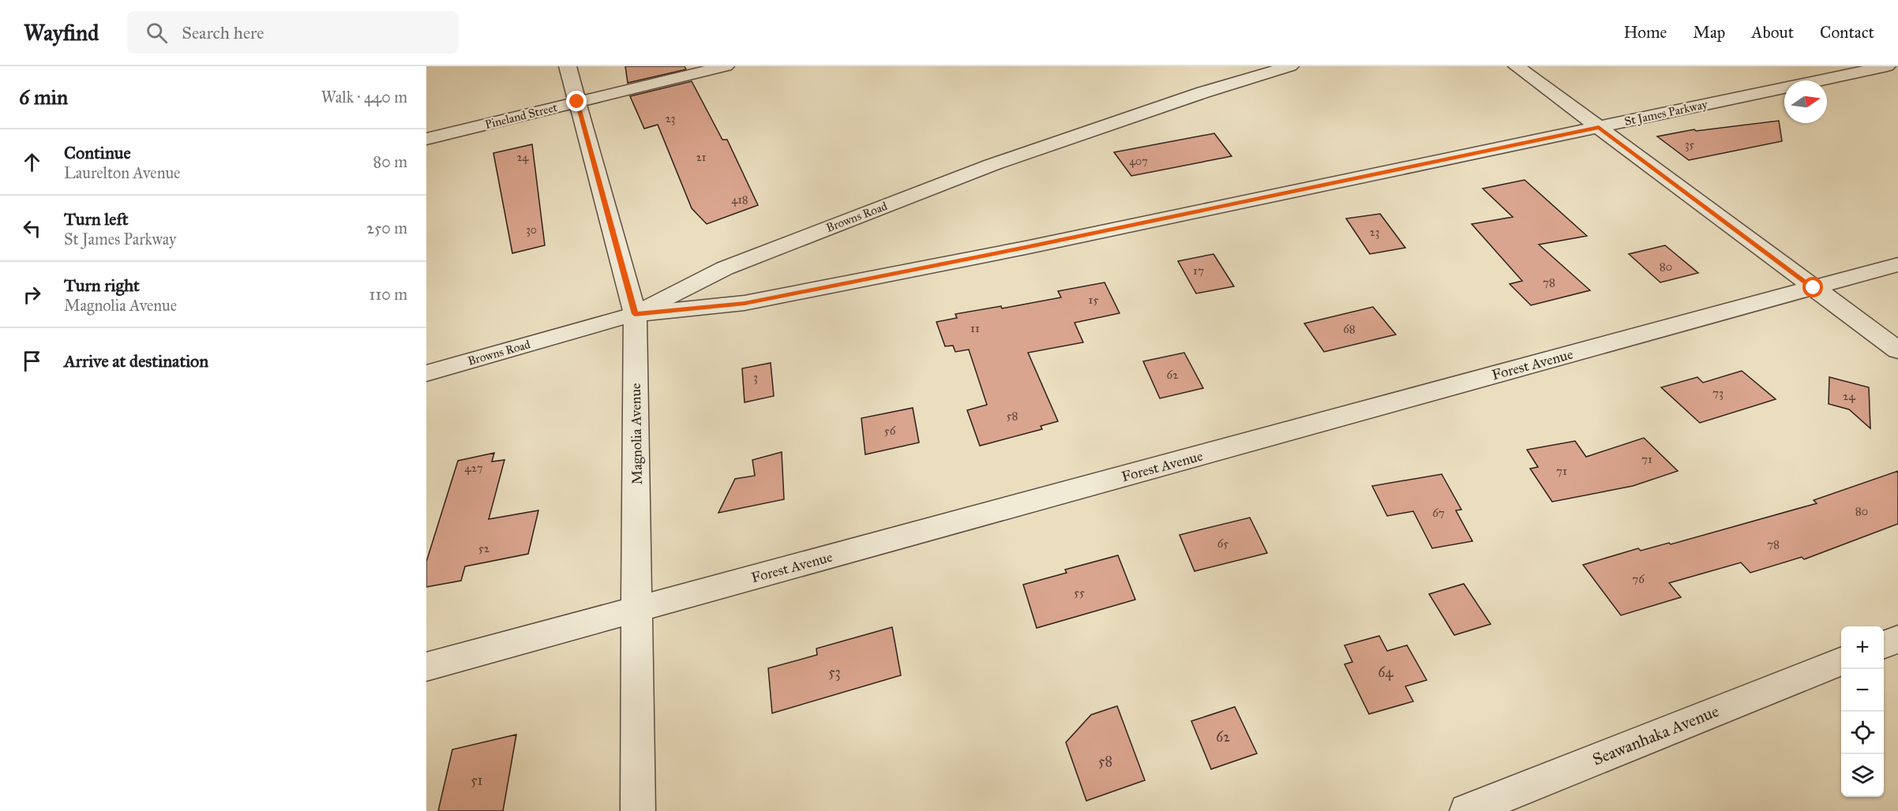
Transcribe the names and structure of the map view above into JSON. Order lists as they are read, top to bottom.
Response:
{
  "streets": {
    "street": [
      "St James Parkway",
      "Pineland Street",
      "Browns Road",
      "Forest Avenue",
      "Magnolia Avenue",
      "Seawanhaka Avenue"
    ]
  },
  "crossings": [
    ["St James Parkway", "Browns Road"],
    ["St James Parkway", "Magnolia Avenue"],
    ["Pineland Street", "Magnolia Avenue"],
    ["Browns Road", "Magnolia Avenue"],
    ["Forest Avenue", "Magnolia Avenue"]
  ],
  "house_numbers": [
    "23",
    "35",
    "24",
    "21",
    "407",
    "418",
    "30",
    "23",
    "80",
    "17",
    "78",
    "15",
    "11",
    "68",
    "62",
    "3",
    "73",
    "24",
    "58",
    "56",
    "71",
    "427",
    "71",
    "80",
    "67",
    "65",
    "78",
    "52",
    "76",
    "55",
    "53",
    "64",
    "62",
    "58",
    "51"
  ],
  "north": "right",
  "page": {
    "header": "Wayfind",
    "search": "Search here",
    "nav": [
      "Home",
      "Map",
      "About",
      "Contact"
    ],
    "heading": ["6 min", "Walk · 440 m"],
    "list": [
      ["Continue", "Laurelton Avenue", "80 m"],
      ["Turn left", "St James Parkway", "250 m"],
      ["Turn right", "Magnolia Avenue", "110 m"],
      "Arrive at destination"
    ],
    "map_buttons": ["+", "−"]
  }
}
